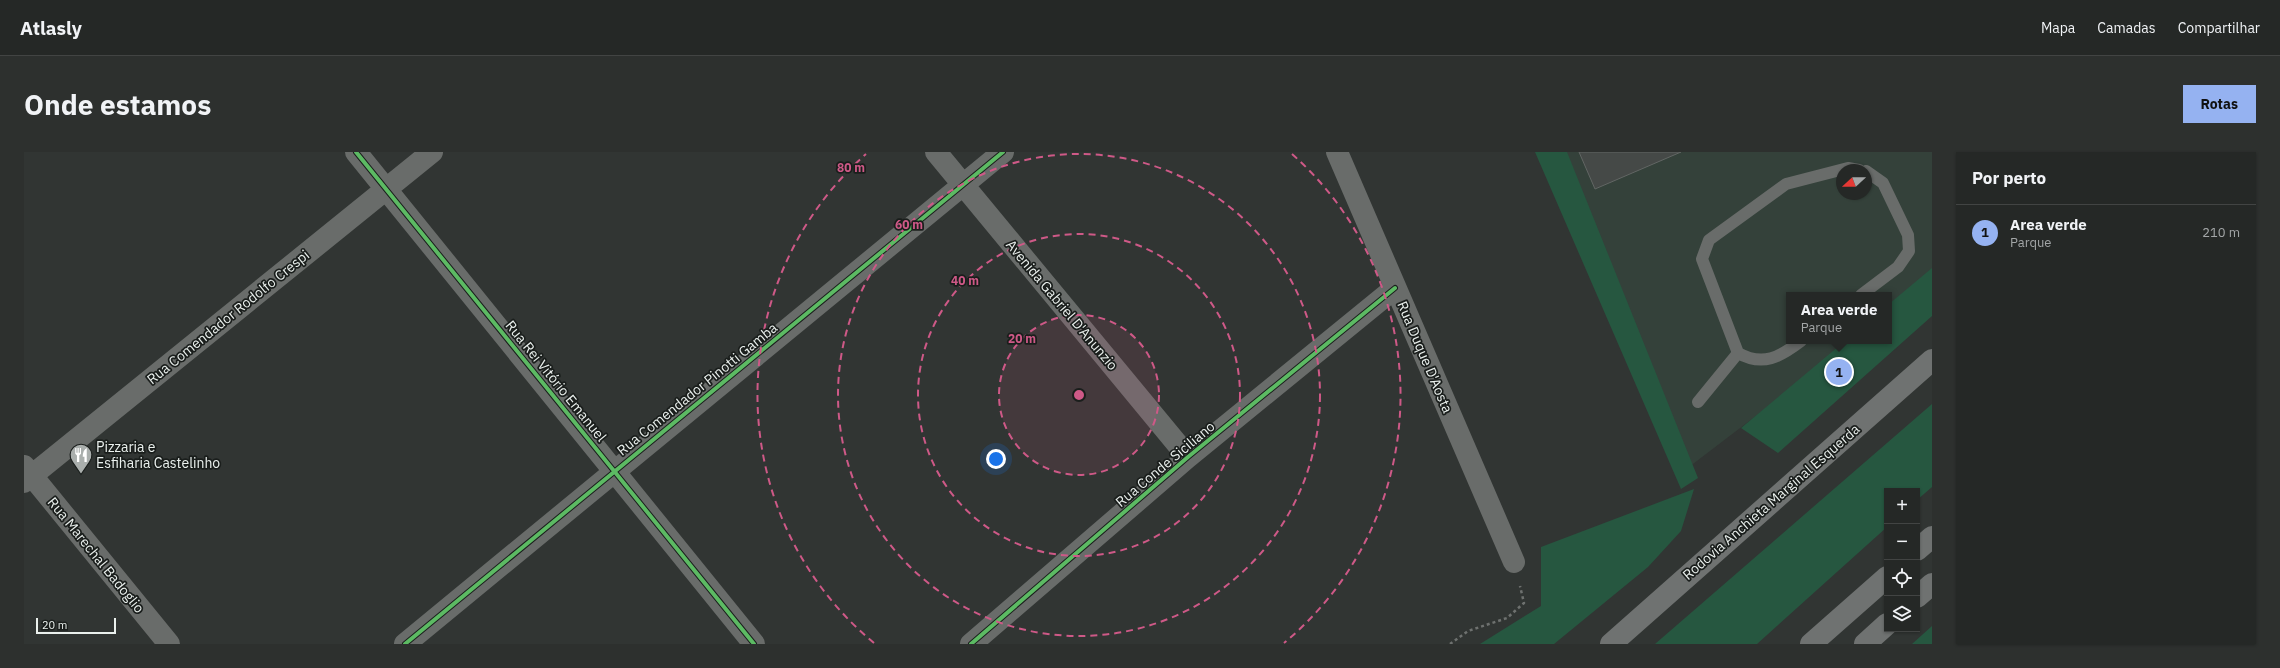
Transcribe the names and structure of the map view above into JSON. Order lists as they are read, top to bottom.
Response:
{
  "streets": {
    "highway": ["Rodovia Anchieta Marginal Esquerda"],
    "street": [
      "Avenida Gabriel D'Anunzio",
      "Rua Comendador Rodolfo Crespi",
      "Rua Duque D'Aosta",
      "Rua Rei Vitório Emanuel",
      "Rua Comendador Pinotti Gamba",
      "Rua Conde Siciliano",
      "Rua Marechal Badoglio"
    ]
  },
  "crossings": [
    ["Avenida Gabriel D'Anunzio", "Rua Comendador Pinotti Gamba"],
    ["Avenida Gabriel D'Anunzio", "Rua Conde Siciliano"],
    ["Rua Comendador Rodolfo Crespi", "Rua Rei Vitório Emanuel"],
    ["Rua Comendador Rodolfo Crespi", "Rua Marechal Badoglio"],
    ["Rua Duque D'Aosta", "Rua Conde Siciliano"],
    ["Rua Rei Vitório Emanuel", "Rua Comendador Pinotti Gamba"]
  ],
  "places": {
    "restaurant": ["Pizzaria e Esfiharia Castelinho"]
  },
  "scale_bar": "20 m",
  "north": "left",
  "page": {
    "header": "Atlasly",
    "nav": ["Mapa", "Camadas", "Compartilhar"],
    "buttons": "Rotas",
    "title": "Onde estamos",
    "heading": "Por perto",
    "list": [
      {
        "mark": "1",
        "name": "Area verde",
        "note": "Parque",
        "value": "210 m"
      }
    ],
    "popup": ["Area verde", "Parque"],
    "pins": "1",
    "map_buttons": ["+", "−"],
    "scale": "20 m"
  },
  "rings": [
    "80 m",
    "60 m",
    "40 m",
    "20 m"
  ]
}
